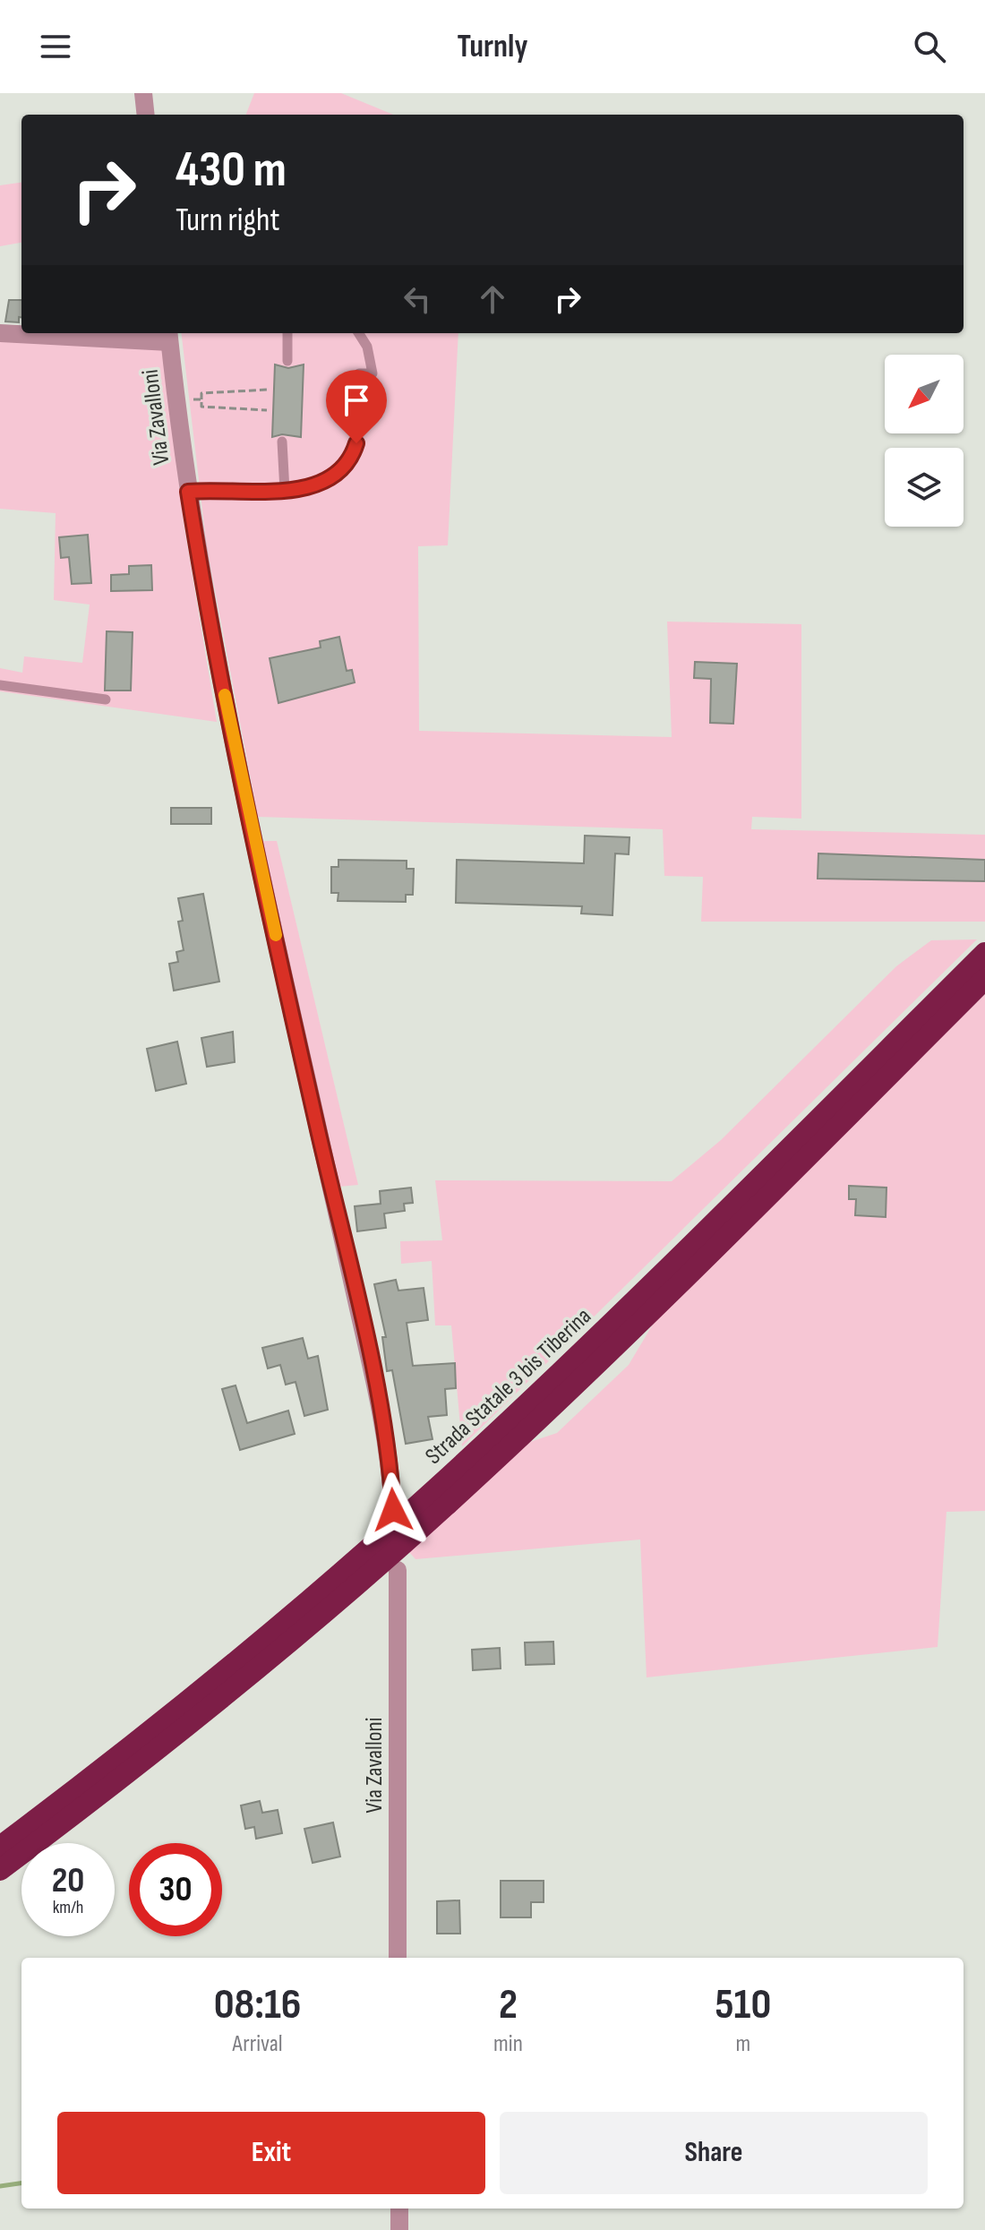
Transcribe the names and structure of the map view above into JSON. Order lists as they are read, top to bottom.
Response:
{
  "streets": {
    "highway": ["Strada Statale 3 bis Tiberina"],
    "street": ["Via Zavalloni"]
  },
  "north": "bottom left",
  "page": {
    "header": "Turnly",
    "turn": ["430 m", "Turn right"],
    "speed": "20 km/h",
    "limit": "30",
    "eta": [
      "08:16",
      "Arrival",
      "2",
      "min",
      "510",
      "m"
    ],
    "buttons": ["Exit", "Share"]
  }
}
